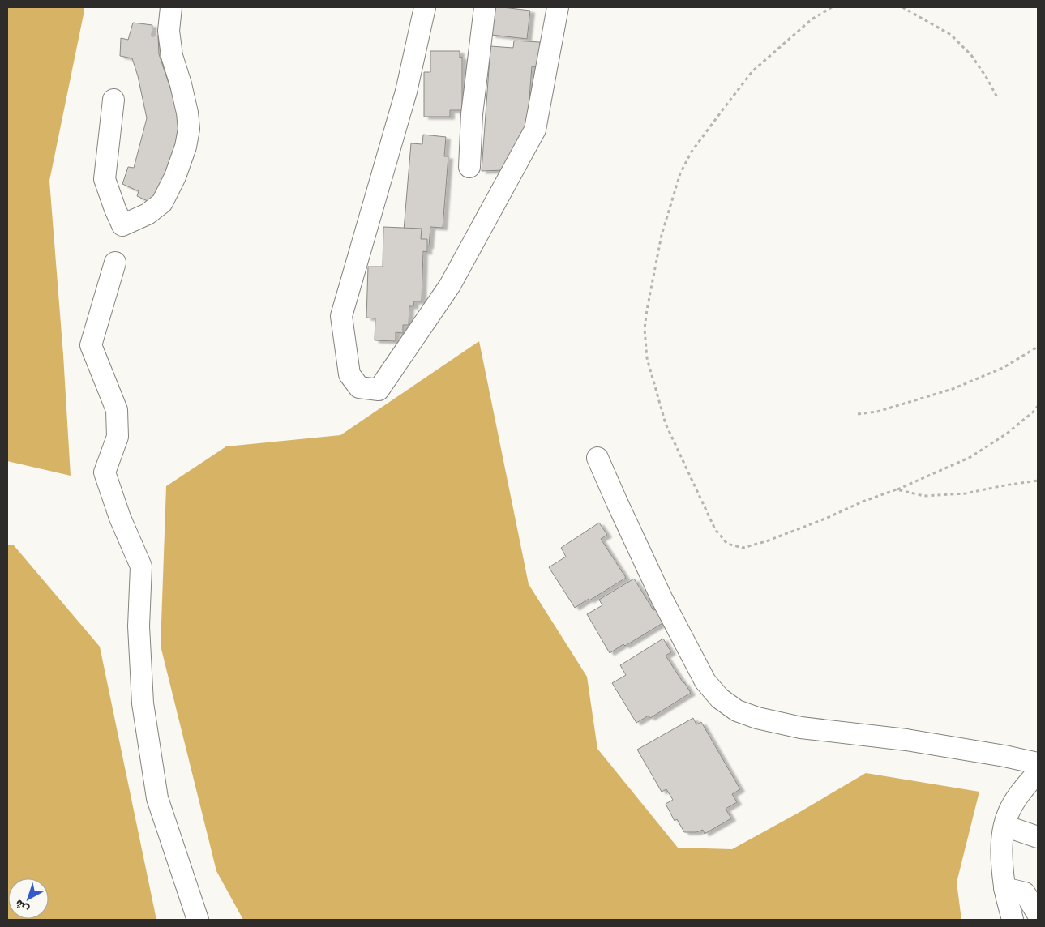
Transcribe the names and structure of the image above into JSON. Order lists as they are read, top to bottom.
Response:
{
  "north": "bottom left"
}
